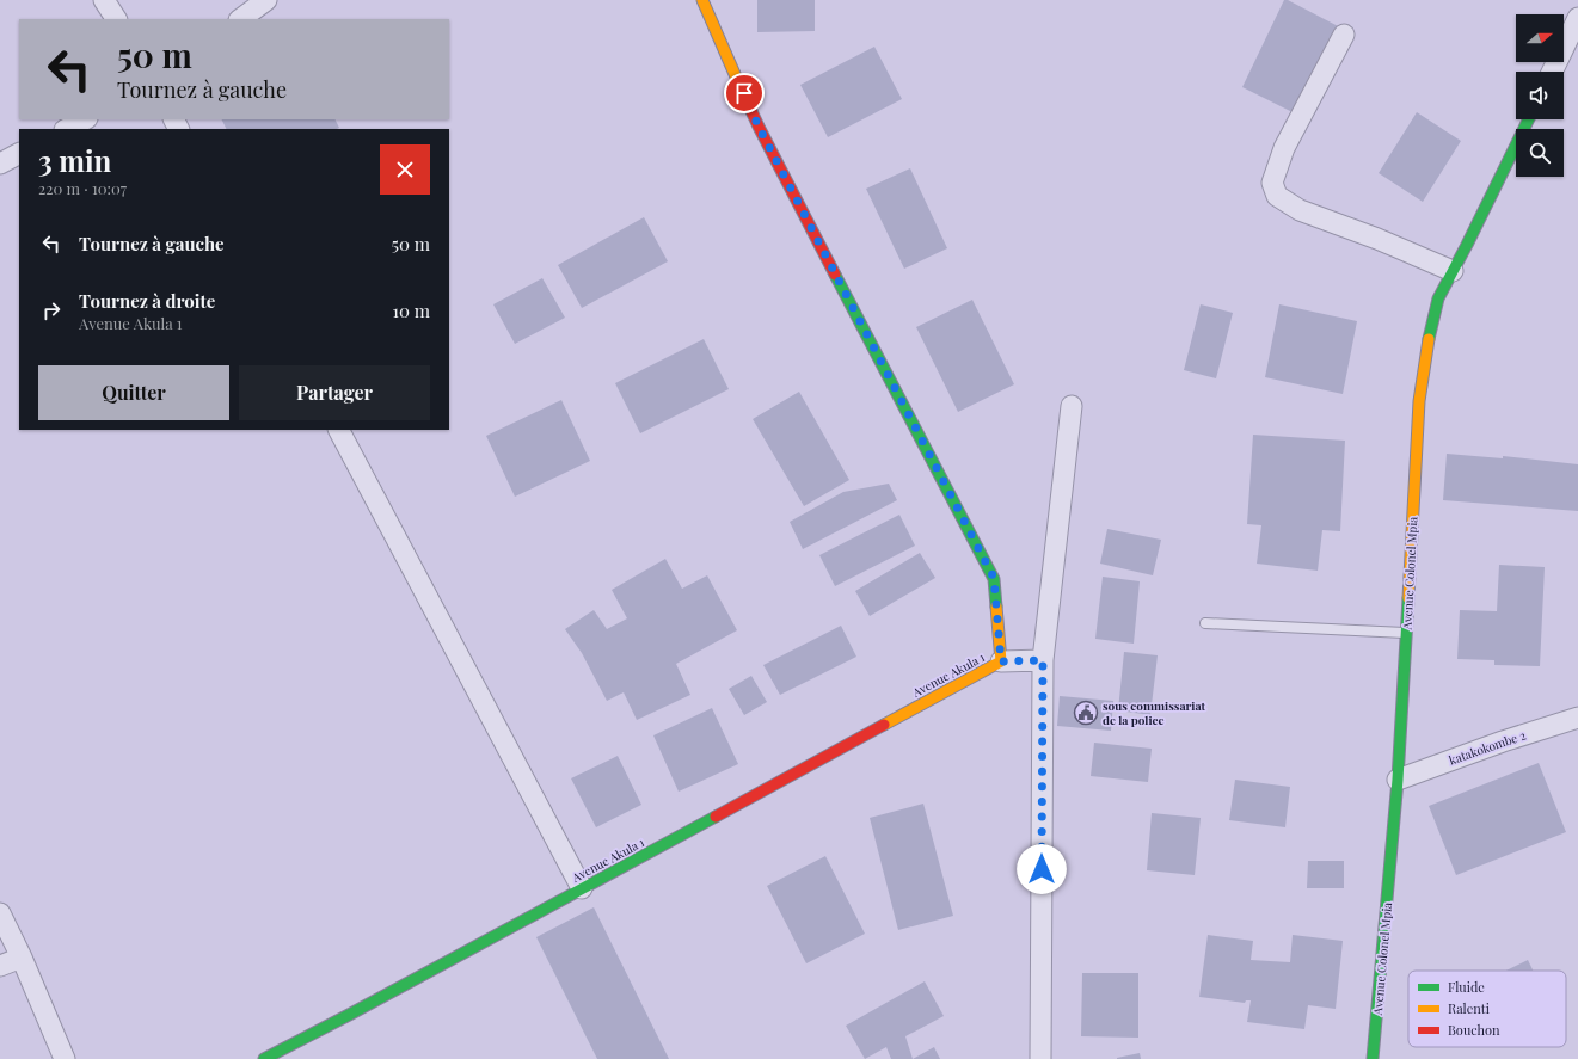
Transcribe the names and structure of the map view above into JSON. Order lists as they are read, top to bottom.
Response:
{
  "streets": {
    "street": ["Avenue Colonel Mpia", "Avenue Akula 1", "katakokombe 2"]
  },
  "crossings": [
    ["Avenue Colonel Mpia", "katakokombe 2"]
  ],
  "places": {
    "public building": ["sous commissariat de la police"]
  },
  "legend": ["Fluide", "Ralenti", "Bouchon"],
  "north": "right",
  "page": {
    "turn": ["50 m", "Tournez à gauche"],
    "heading": ["3 min", "220 m · 10:07"],
    "list": [
      {
        "name": "Tournez à gauche",
        "value": "50 m"
      },
      {
        "name": "Tournez à droite",
        "note": "Avenue Akula 1",
        "value": "10 m"
      }
    ],
    "buttons": ["Quitter", "Partager"]
  }
}
